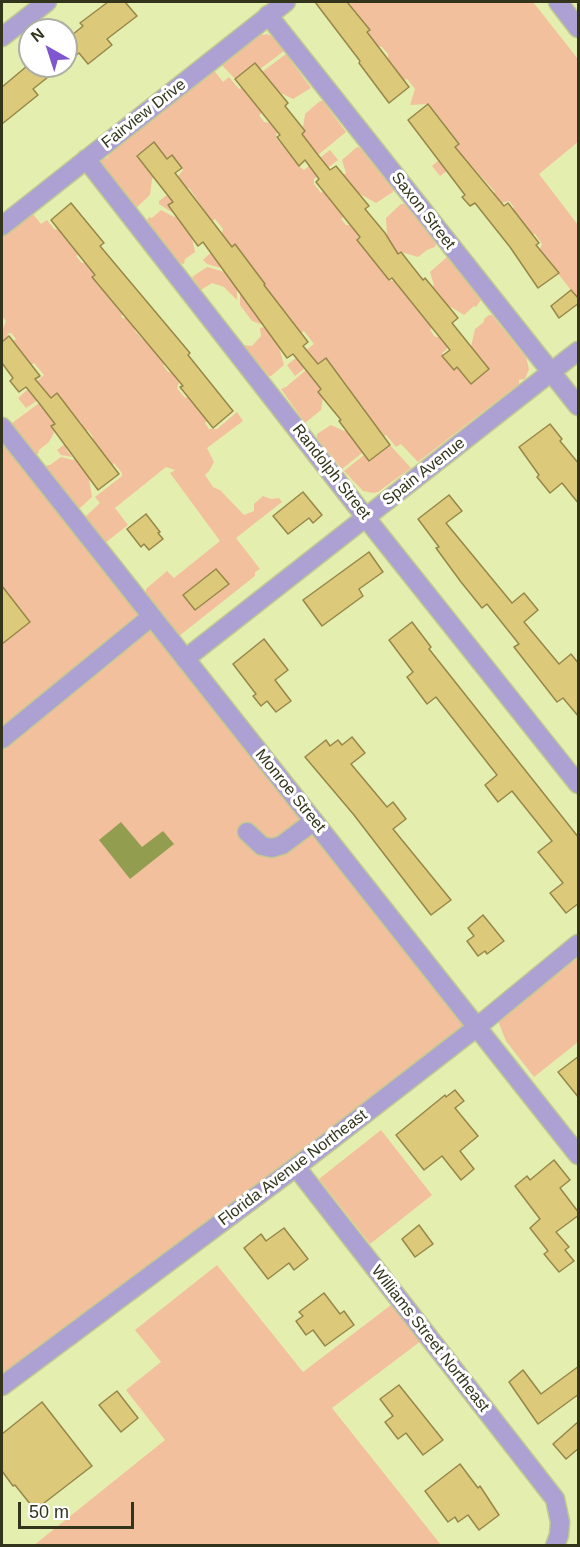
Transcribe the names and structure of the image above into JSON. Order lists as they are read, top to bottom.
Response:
{
  "streets": {
    "street": [
      "Fairview Drive",
      "Saxon Street",
      "Randolph Street",
      "Spain Avenue",
      "Monroe Street",
      "Florida Avenue Northeast",
      "Williams Street Northeast"
    ]
  },
  "crossings": [
    ["Fairview Drive", "Saxon Street"],
    ["Fairview Drive", "Randolph Street"],
    ["Saxon Street", "Spain Avenue"],
    ["Randolph Street", "Spain Avenue"],
    ["Spain Avenue", "Monroe Street"],
    ["Monroe Street", "Florida Avenue Northeast"],
    ["Florida Avenue Northeast", "Williams Street Northeast"]
  ],
  "scale_bar": "50 m",
  "north": "top left"
}
